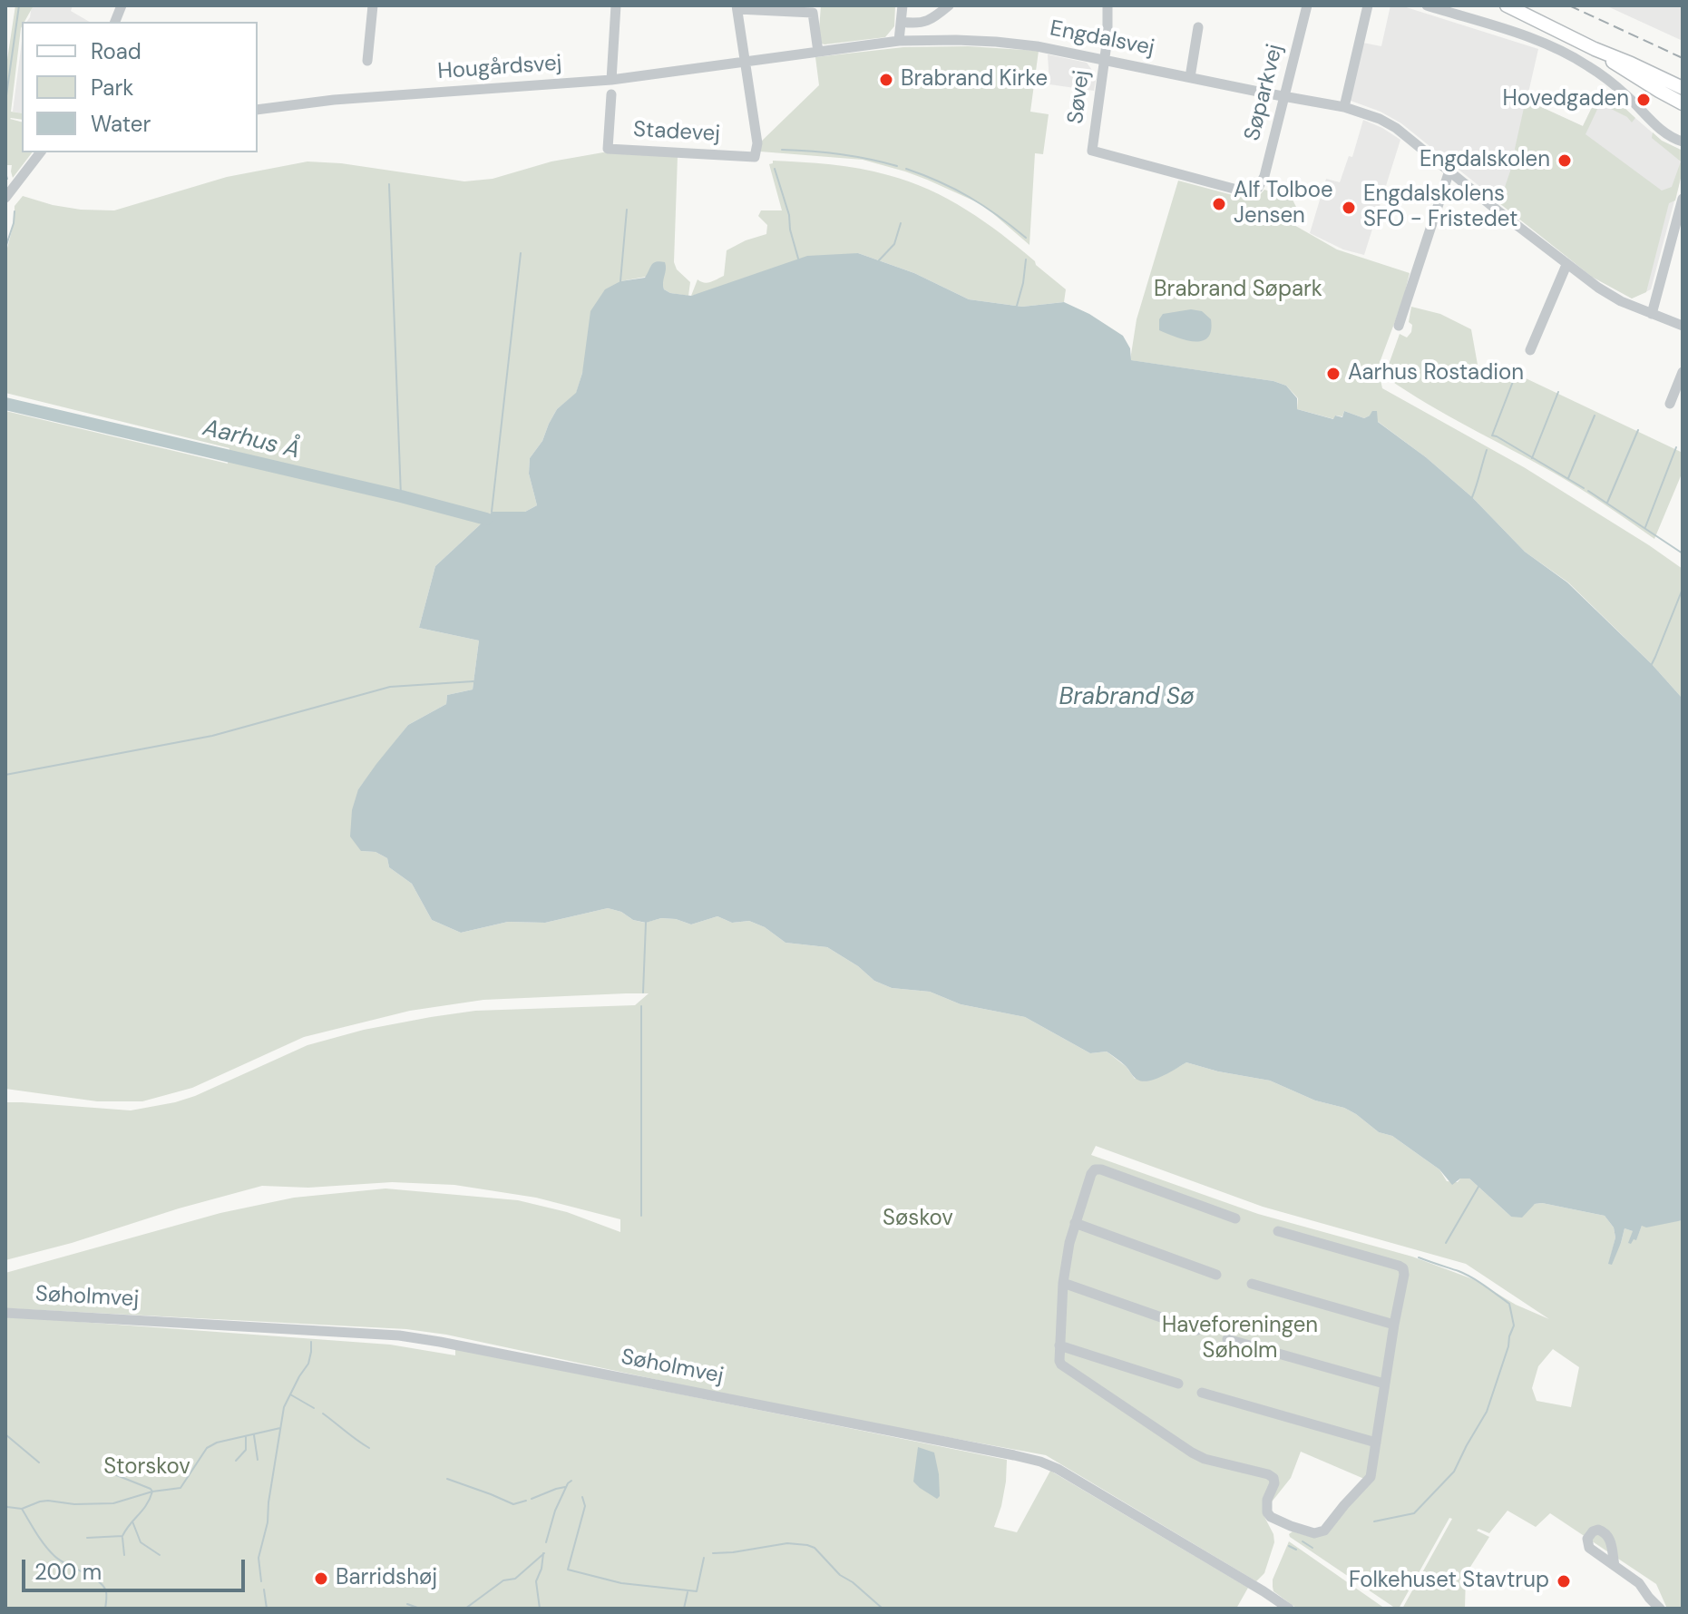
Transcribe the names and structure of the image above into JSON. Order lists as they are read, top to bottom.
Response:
{
  "streets": {
    "street": [
      "Engdalsvej",
      "Hougårdsvej",
      "Søparkvej",
      "Søvej",
      "Stadevej",
      "Søholmvej"
    ]
  },
  "crossings": [
    ["Engdalsvej", "Hougårdsvej"],
    ["Engdalsvej", "Søparkvej"],
    ["Engdalsvej", "Søvej"],
    ["Engdalsvej", "Stadevej"],
    ["Hougårdsvej", "Stadevej"],
    ["Søparkvej", "Søvej"]
  ],
  "water": ["Aarhus Å", "Brabrand Sø"],
  "parks": [
    "Brabrand Søpark",
    "Søskov",
    "Haveforeningen Søholm",
    "Storskov"
  ],
  "places": [
    "Brabrand Kirke",
    "Hovedgaden",
    "Engdalskolen",
    "Alf Tolboe Jensen",
    "Engdalskolens SFO - Fristedet",
    "Aarhus Rostadion",
    "Barridshøj",
    "Folkehuset Stavtrup"
  ],
  "legend": ["Road", "Park", "Water"],
  "scale_bar": "200 m"
}
